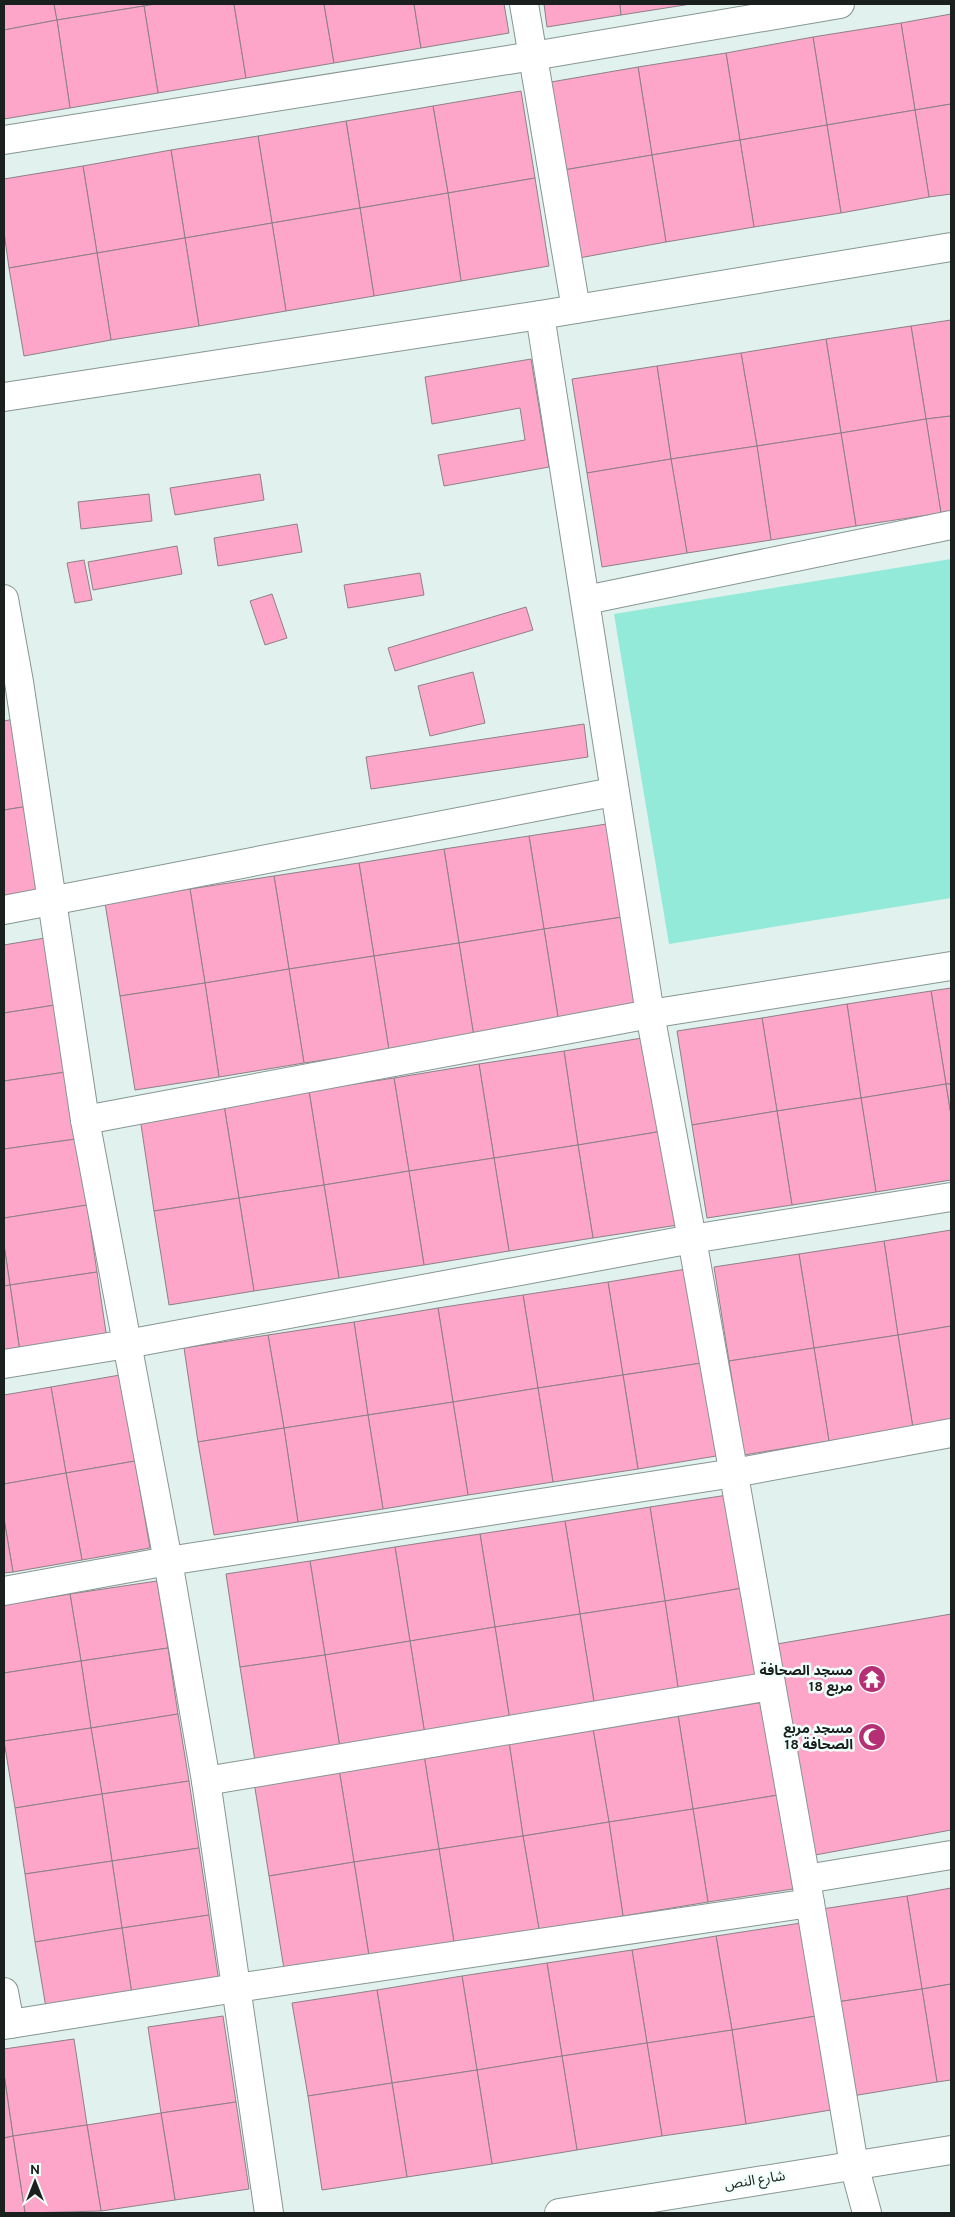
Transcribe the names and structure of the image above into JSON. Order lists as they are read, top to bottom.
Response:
{
  "streets": {
    "street": ["شارع النص"]
  },
  "places": {
    "temple": ["مسجد الصحافة مربع 18"],
    "mosque": ["مسجد مربع 18 الصحافة"]
  },
  "north": "top"
}
